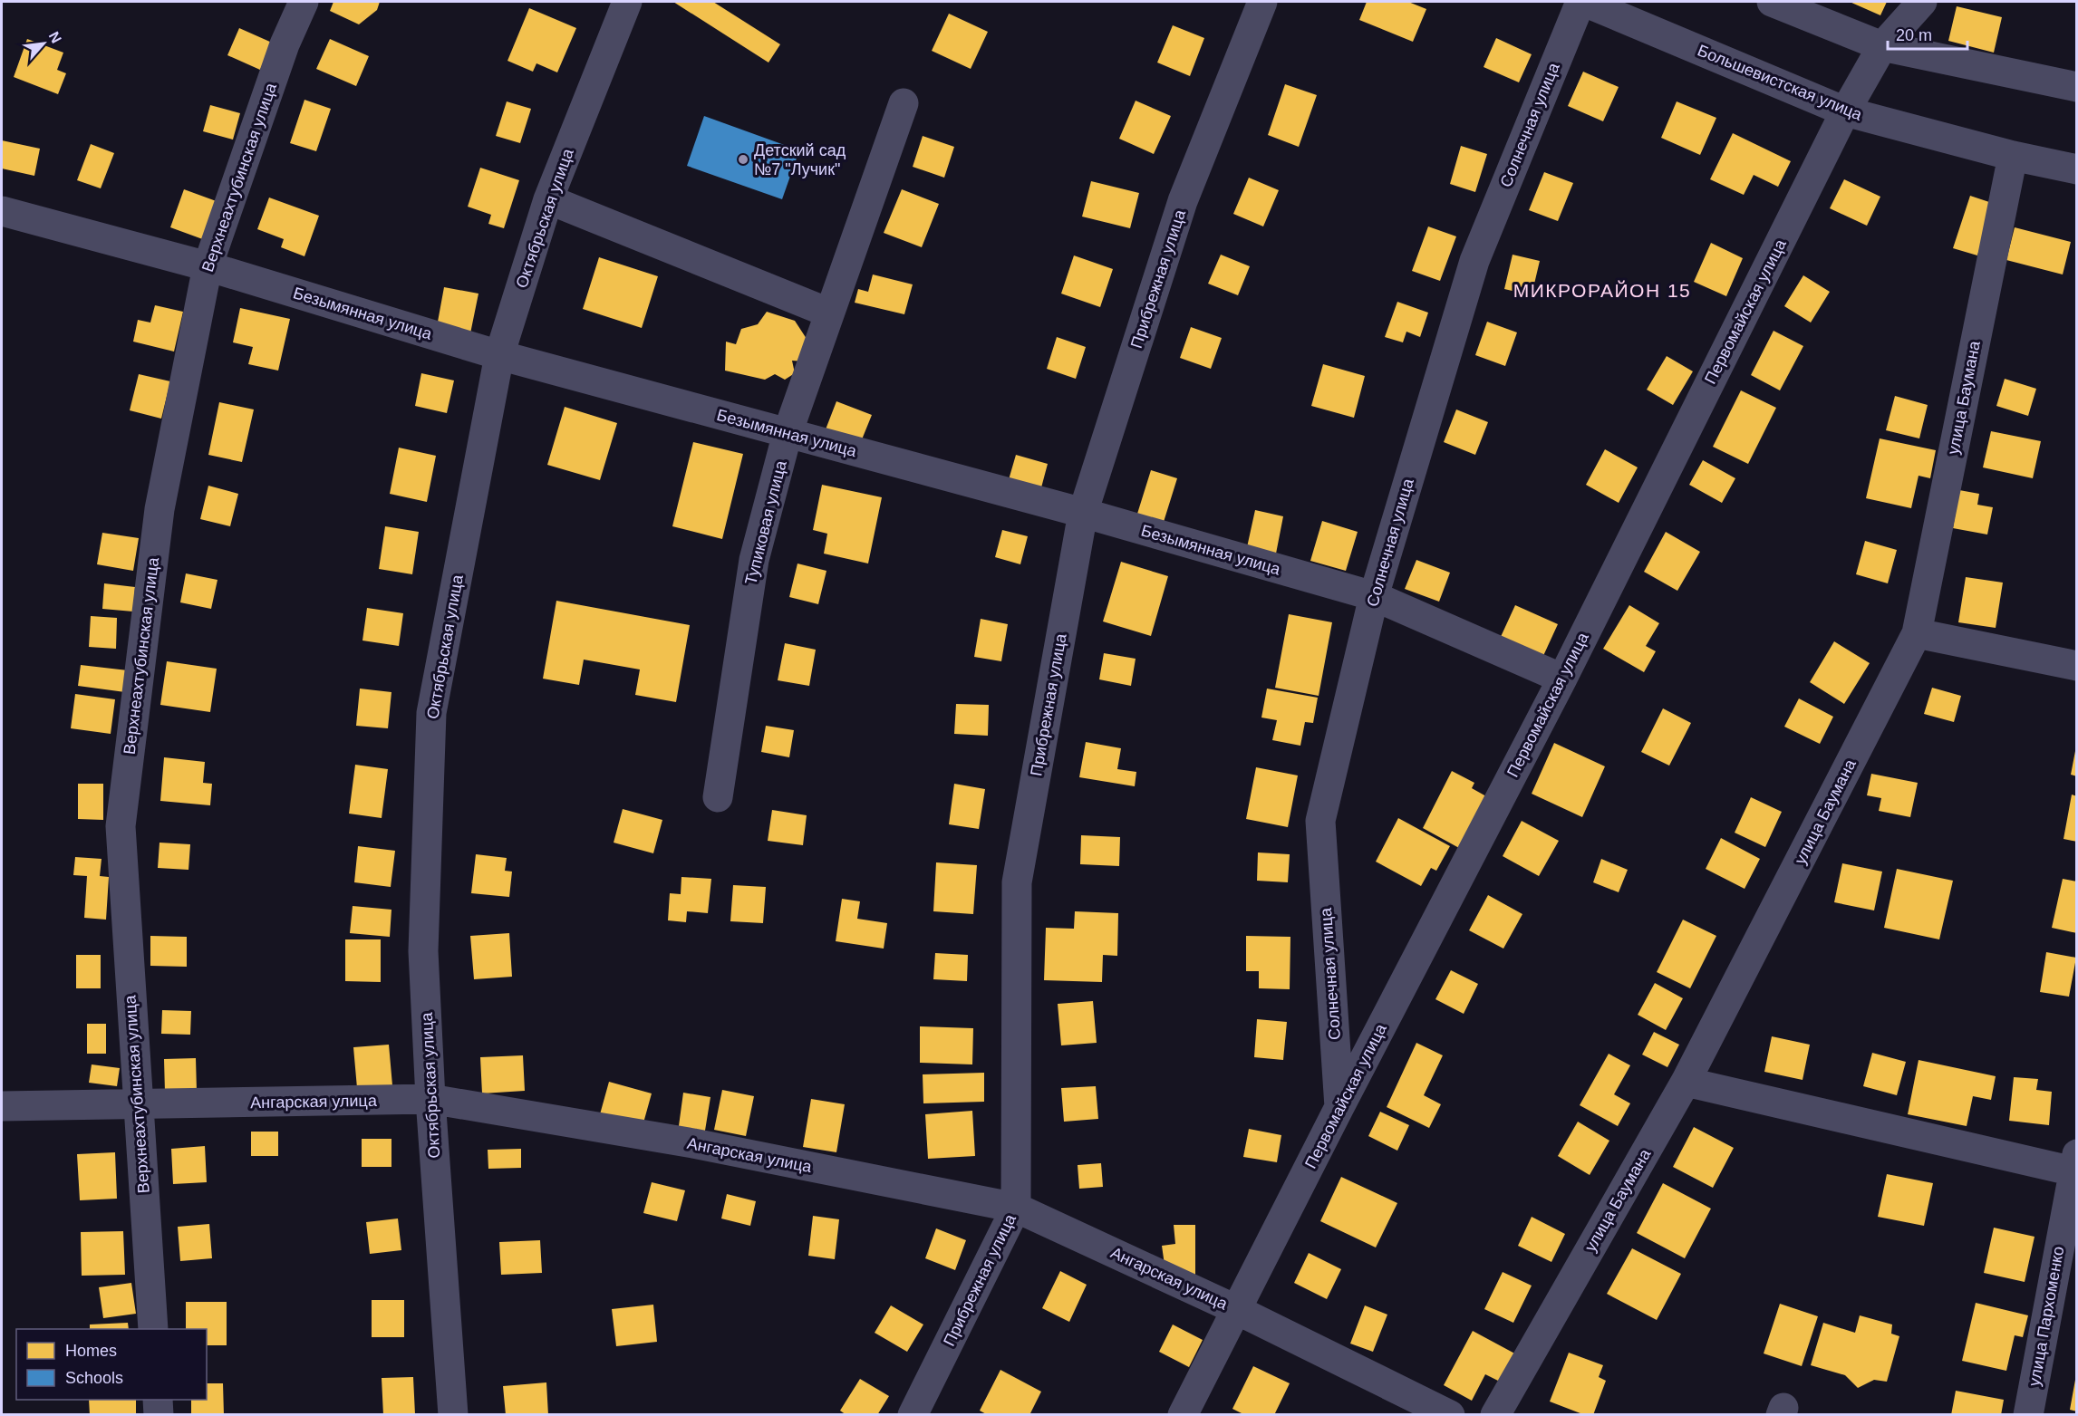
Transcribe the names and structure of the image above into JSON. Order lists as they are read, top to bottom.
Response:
{
  "streets": {
    "street": [
      "Большевистская улица",
      "Солнечная улица",
      "Верхнеахтубинская улица",
      "Октябрьская улица",
      "Прибрежная улица",
      "Первомайская улица",
      "Безымянная улица",
      "улица Баумана",
      "Тупиковая улица",
      "Ангарская улица",
      "улица Пархоменко"
    ]
  },
  "crossings": [
    ["Большевистская улица", "Солнечная улица"],
    ["Большевистская улица", "Первомайская улица"],
    ["Большевистская улица", "улица Баумана"],
    ["Солнечная улица", "Первомайская улица"],
    ["Солнечная улица", "Безымянная улица"],
    ["Верхнеахтубинская улица", "Безымянная улица"],
    ["Верхнеахтубинская улица", "Ангарская улица"],
    ["Октябрьская улица", "Безымянная улица"],
    ["Октябрьская улица", "Ангарская улица"],
    ["Прибрежная улица", "Безымянная улица"],
    ["Прибрежная улица", "Ангарская улица"],
    ["Первомайская улица", "Безымянная улица"],
    ["Первомайская улица", "Ангарская улица"],
    ["Безымянная улица", "Тупиковая улица"]
  ],
  "districts": ["МИКРОРАЙОН 15"],
  "places": ["Детский сад №7 \"Лучик\""],
  "legend": ["Homes", "Schools"],
  "scale_bar": "20 m",
  "north": "top right"
}
